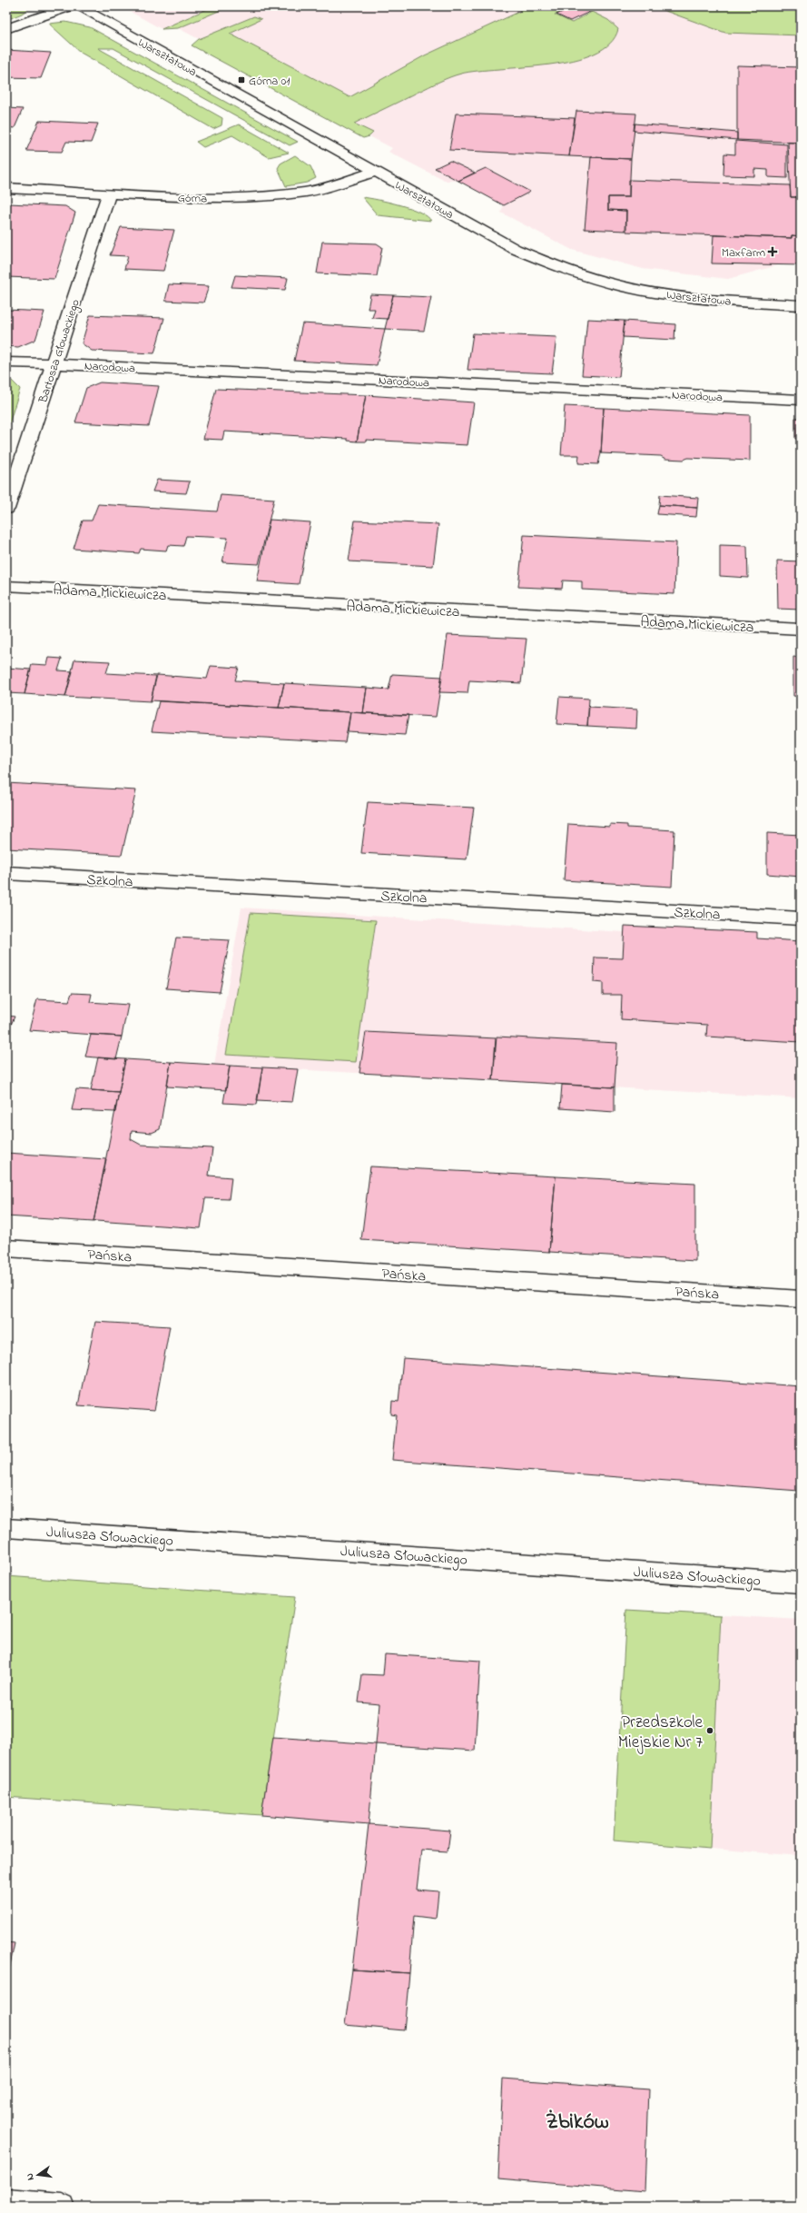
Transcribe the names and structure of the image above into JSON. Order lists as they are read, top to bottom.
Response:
{
  "streets": {
    "street": [
      "Warsztatowa",
      "Górna",
      "Bartosza Głowackiego",
      "Narodowa",
      "Adama Mickiewicza",
      "Szkolna",
      "Pańska",
      "Juliusza Słowackiego"
    ]
  },
  "crossings": [
    ["Warsztatowa", "Górna"],
    ["Górna", "Bartosza Głowackiego"],
    ["Bartosza Głowackiego", "Narodowa"]
  ],
  "districts": ["Żbików"],
  "places": {
    "transit": ["Górna 01"],
    "health": ["Maxfarm"],
    "other": ["Przedszkole Miejskie Nr 7"]
  },
  "north": "left"
}
